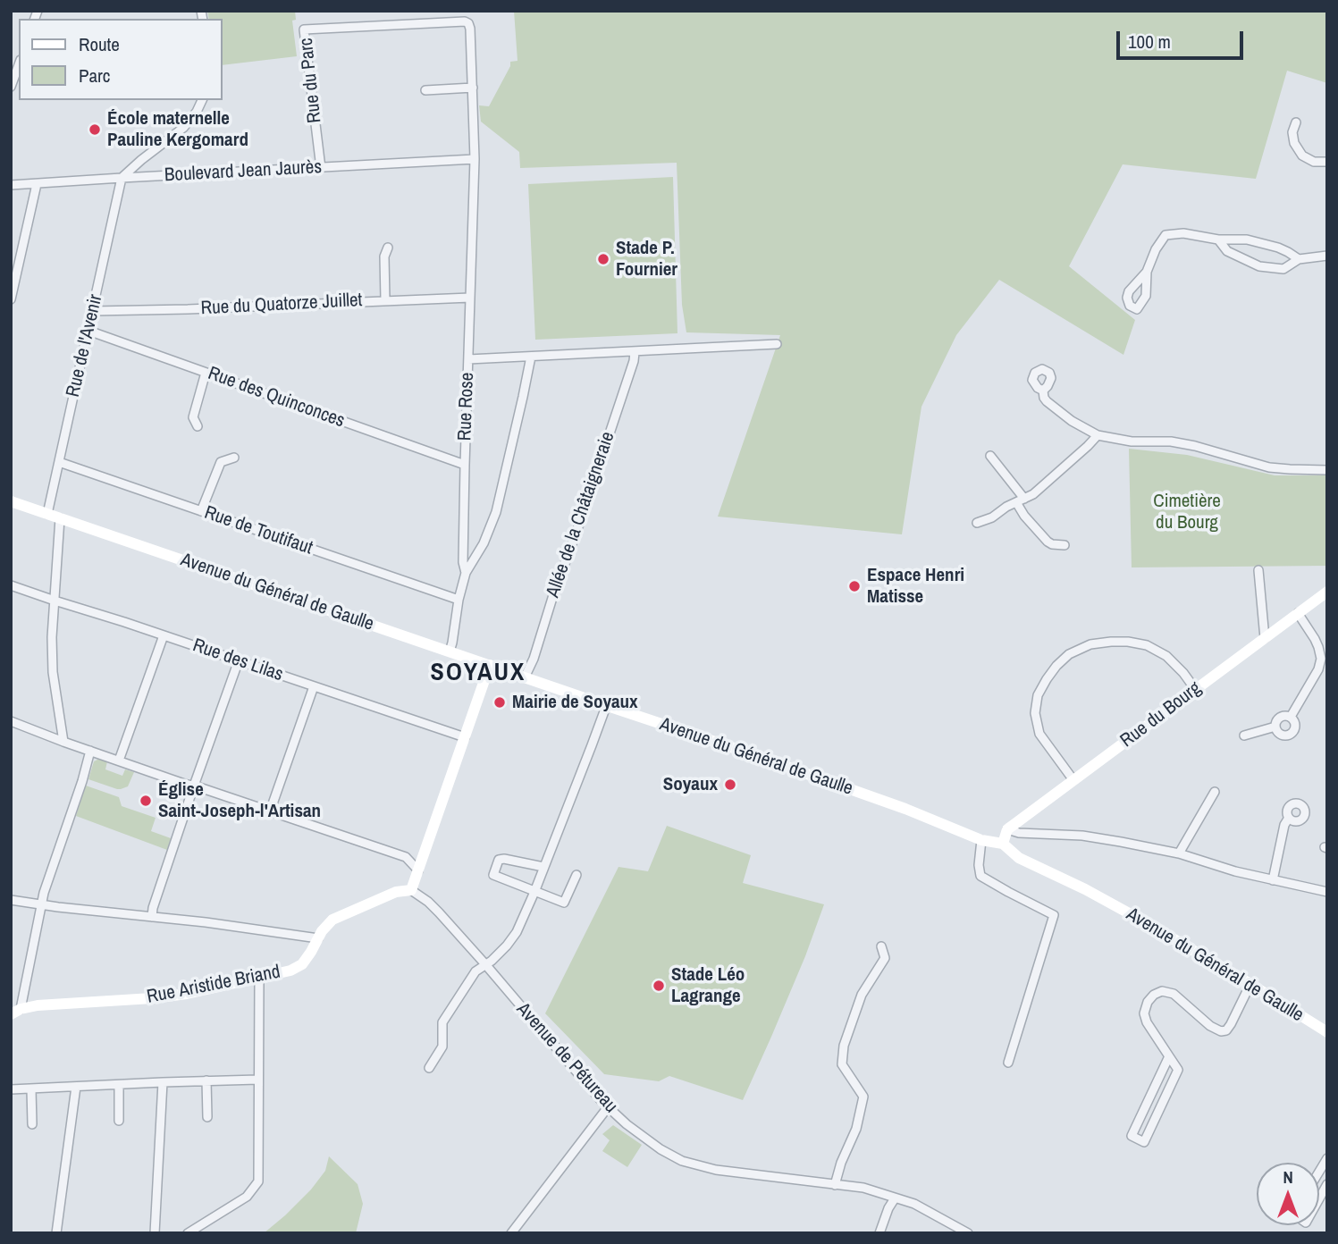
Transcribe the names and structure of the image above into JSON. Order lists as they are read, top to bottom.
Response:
{
  "streets": {
    "main road": ["Avenue du Général de Gaulle", "Rue du Bourg", "Rue Aristide Briand"],
    "street": [
      "Rue du Parc",
      "Boulevard Jean Jaurès",
      "Rue du Quatorze Juillet",
      "Rue de l'Avenir",
      "Rue des Quinconces",
      "Rue Rose",
      "Allée de la Châtaigneraie",
      "Rue de Toutifaut",
      "Rue des Lilas",
      "Avenue de Pétureau"
    ]
  },
  "crossings": [
    ["Rue du Parc", "Boulevard Jean Jaurès"],
    ["Rue du Parc", "Rue Rose"],
    ["Boulevard Jean Jaurès", "Rue de l'Avenir"],
    ["Boulevard Jean Jaurès", "Rue Rose"],
    ["Rue du Quatorze Juillet", "Rue de l'Avenir"],
    ["Rue du Quatorze Juillet", "Rue Rose"],
    ["Rue de l'Avenir", "Rue des Quinconces"],
    ["Rue de l'Avenir", "Rue de Toutifaut"],
    ["Rue de l'Avenir", "Avenue du Général de Gaulle"],
    ["Rue des Quinconces", "Rue Rose"],
    ["Rue Rose", "Rue de Toutifaut"],
    ["Rue Rose", "Avenue du Général de Gaulle"],
    ["Allée de la Châtaigneraie", "Avenue du Général de Gaulle"],
    ["Rue Aristide Briand", "Avenue de Pétureau"]
  ],
  "districts": ["SOYAUX"],
  "parks": ["Cimetière du Bourg"],
  "places": [
    "École maternelle Pauline Kergomard",
    "Stade P. Fournier",
    "Espace Henri Matisse",
    "Mairie de Soyaux",
    "Soyaux",
    "Église Saint-Joseph-l'Artisan",
    "Stade Léo Lagrange"
  ],
  "legend": ["Route", "Parc"],
  "scale_bar": "100 m",
  "north": "top"
}
